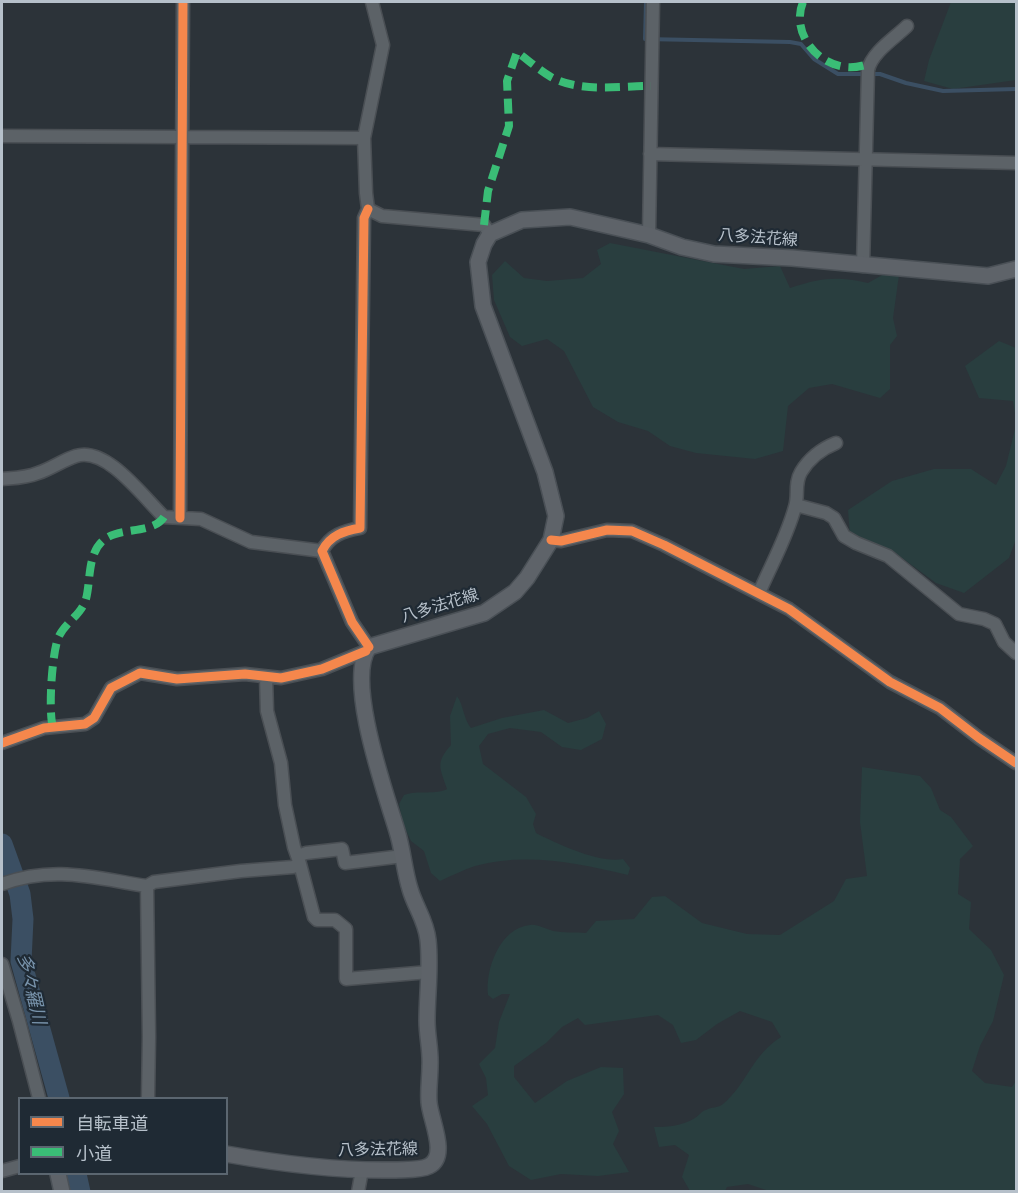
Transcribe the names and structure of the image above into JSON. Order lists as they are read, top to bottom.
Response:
{
  "streets": {
    "main road": ["八多法花線"]
  },
  "water": ["多々羅川"],
  "legend": ["自転車道", "小道"]
}
